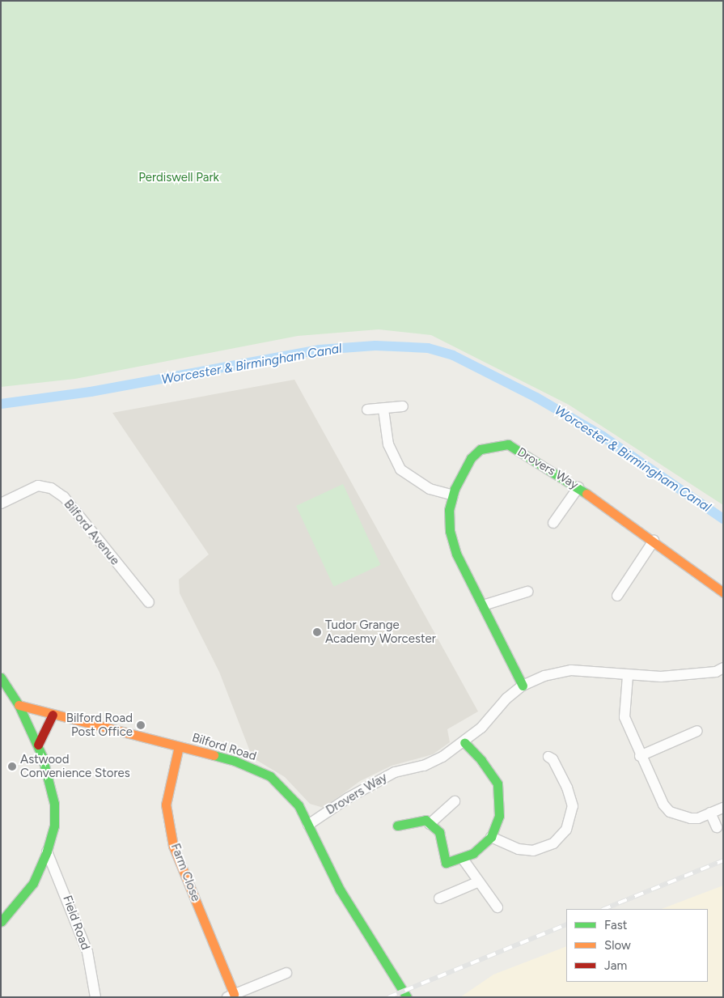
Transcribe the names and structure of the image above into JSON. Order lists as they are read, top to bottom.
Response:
{
  "streets": {
    "street": [
      "Drovers Way",
      "Bilford Avenue",
      "Bilford Road",
      "Farm Close",
      "Field Road"
    ]
  },
  "crossings": [
    ["Drovers Way", "Bilford Road"],
    ["Bilford Road", "Farm Close"]
  ],
  "water": ["Worcester & Birmingham Canal"],
  "parks": ["Perdiswell Park"],
  "places": ["Tudor Grange Academy Worcester", "Bilford Road Post Office", "Astwood Convenience Stores"],
  "legend": ["Fast", "Slow", "Jam"]
}
